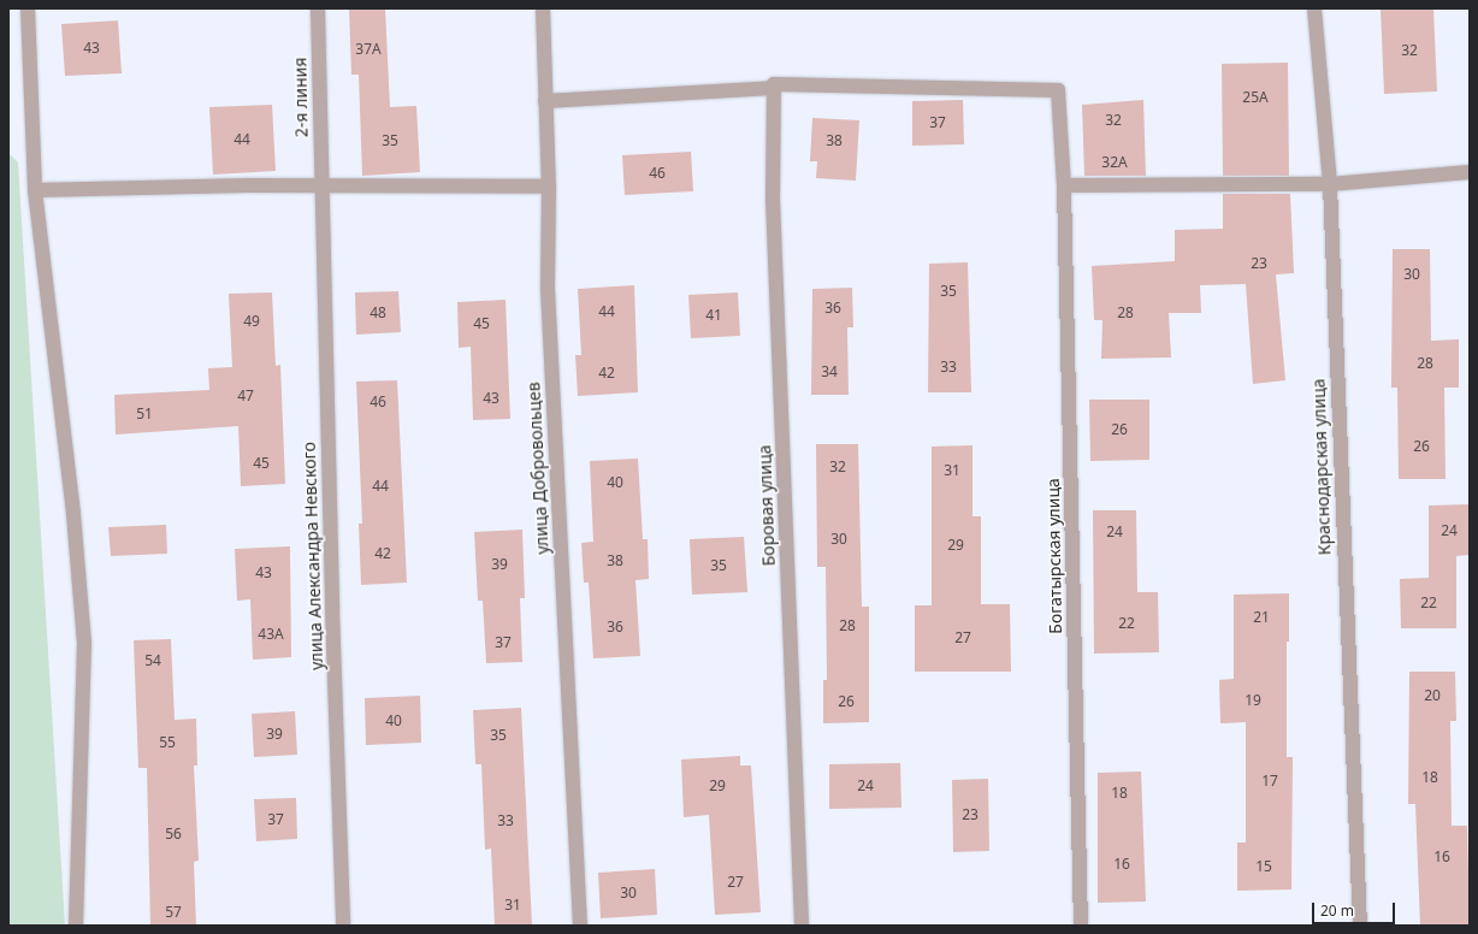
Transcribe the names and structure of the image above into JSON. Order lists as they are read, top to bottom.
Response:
{
  "streets": {
    "street": [
      "2-я линия",
      "Краснодарская улица",
      "улица Добровольцев",
      "Боровая улица",
      "улица Александра Невского",
      "Богатырская улица"
    ]
  },
  "crossings": [
    ["2-я линия", "улица Александра Невского"],
    ["Боровая улица", "Богатырская улица"]
  ],
  "house_numbers": [
    "43",
    "37А",
    "32",
    "25А",
    "32",
    "37",
    "44",
    "35",
    "38",
    "32А",
    "46",
    "23",
    "30",
    "35",
    "36",
    "44",
    "48",
    "28",
    "41",
    "49",
    "45",
    "28",
    "33",
    "34",
    "42",
    "47",
    "43",
    "46",
    "51",
    "26",
    "26",
    "45",
    "32",
    "31",
    "40",
    "44",
    "24",
    "24",
    "30",
    "29",
    "42",
    "38",
    "39",
    "35",
    "43",
    "22",
    "21",
    "22",
    "28",
    "36",
    "43А",
    "27",
    "37",
    "54",
    "20",
    "19",
    "26",
    "40",
    "39",
    "35",
    "55",
    "18",
    "17",
    "29",
    "24",
    "18",
    "23",
    "37",
    "33",
    "56",
    "16",
    "16",
    "15",
    "27",
    "30",
    "31",
    "57"
  ],
  "scale_bar": "20 m"
}
